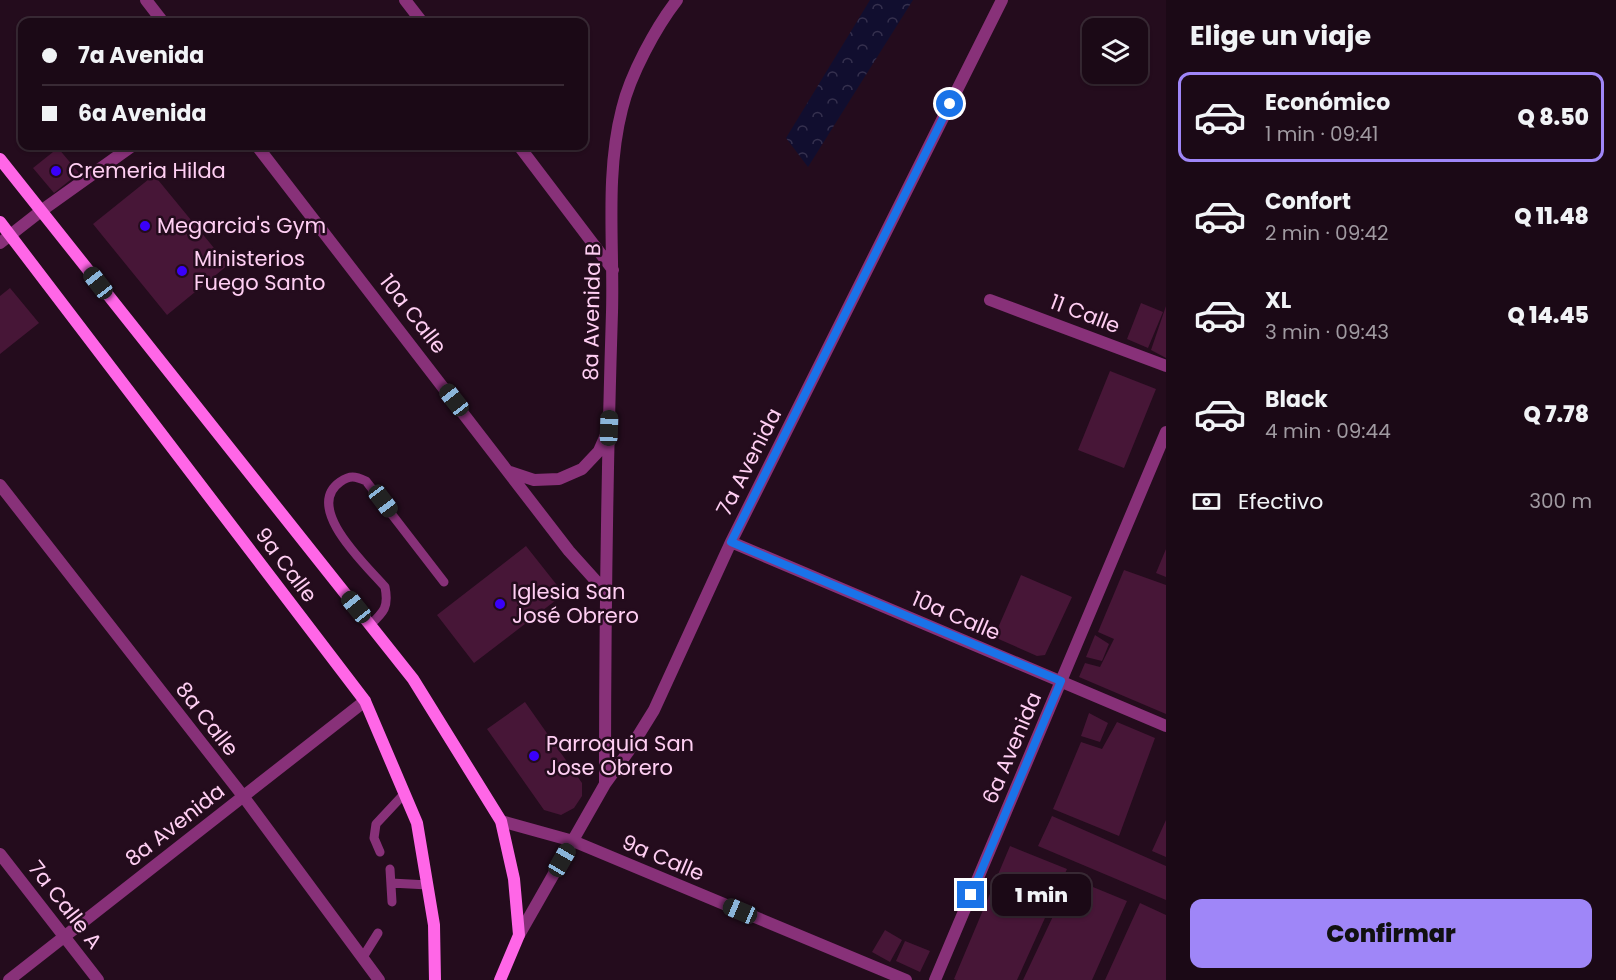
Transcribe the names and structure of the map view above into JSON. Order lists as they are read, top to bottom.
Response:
{
  "streets": {
    "main road": ["9a Calle"],
    "street": [
      "8a Avenida B",
      "10a Calle",
      "11 Calle",
      "7a Avenida",
      "8a Calle",
      "6a Avenida",
      "8a Avenida",
      "7a Calle A"
    ]
  },
  "crossings": [
    ["8a Avenida B", "10a Calle"],
    ["8a Avenida B", "7a Avenida"],
    ["10a Calle", "7a Avenida"],
    ["10a Calle", "6a Avenida"],
    ["7a Avenida", "9a Calle"],
    ["9a Calle", "8a Avenida"],
    ["8a Calle", "8a Avenida"],
    ["8a Avenida", "7a Calle A"]
  ],
  "places": [
    "Cremeria Hilda",
    "Megarcia's Gym",
    "Ministerios Fuego Santo",
    "Iglesia San José Obrero",
    "Parroquia San Jose Obrero"
  ],
  "page": {
    "heading": "Elige un viaje",
    "banner": ["7a Avenida", "6a Avenida"],
    "list": [
      {
        "name": "Económico",
        "note": "1 min · 09:41",
        "value": "Q 8.50"
      },
      {
        "name": "Confort",
        "note": "2 min · 09:42",
        "value": "Q 11.48"
      },
      {
        "name": "XL",
        "note": "3 min · 09:43",
        "value": "Q 14.45"
      },
      {
        "name": "Black",
        "note": "4 min · 09:44",
        "value": "Q 7.78"
      }
    ],
    "pay": ["Efectivo", "300 m"],
    "bubble": "1 min",
    "buttons": "Confirmar"
  }
}
